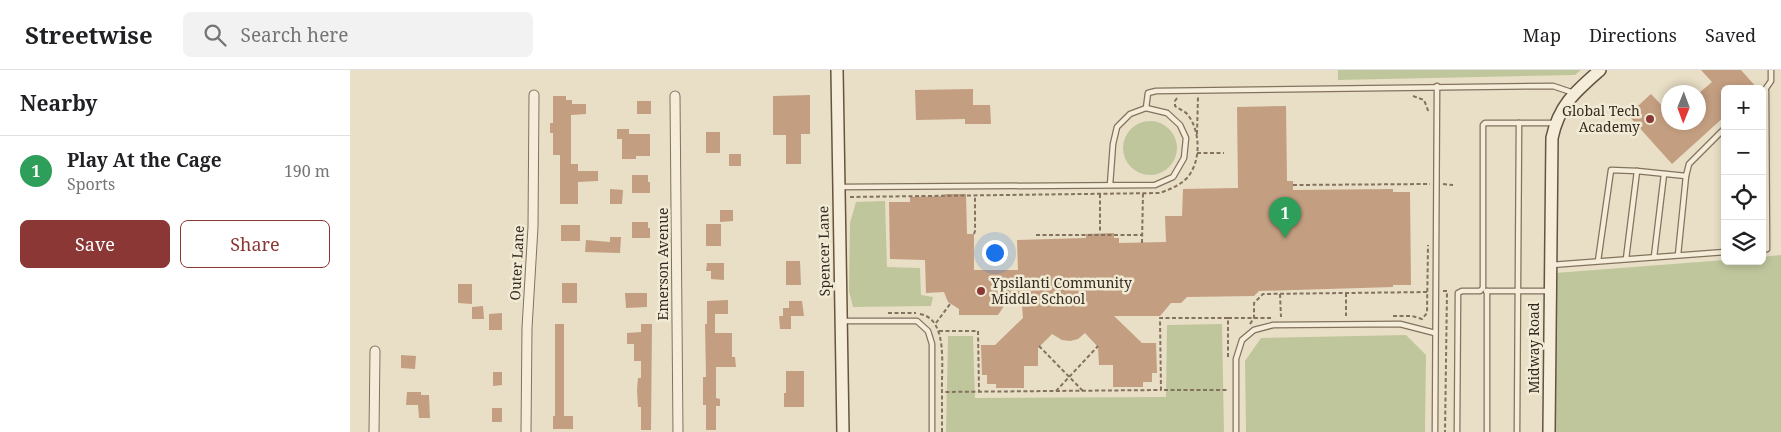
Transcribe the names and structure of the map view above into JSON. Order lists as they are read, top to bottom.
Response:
{
  "streets": {
    "street": [
      "Spencer Lane",
      "Outer Lane",
      "Emerson Avenue",
      "Midway Road"
    ]
  },
  "places": ["Global Tech Academy", "Ypsilanti Community Middle School"],
  "north": "bottom",
  "page": {
    "header": "Streetwise",
    "search": "Search here",
    "nav": ["Map", "Directions", "Saved"],
    "heading": "Nearby",
    "map_buttons": ["+", "−"],
    "list": [
      {
        "mark": "1",
        "name": "Play At the Cage",
        "note": "Sports",
        "value": "190 m"
      }
    ],
    "pins": "1",
    "buttons": ["Save", "Share"]
  }
}
